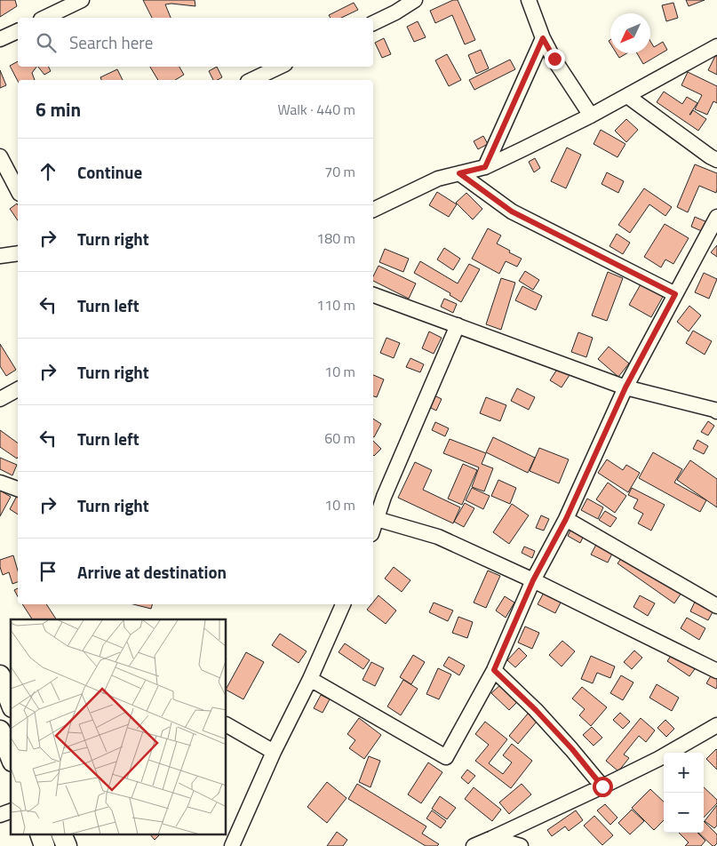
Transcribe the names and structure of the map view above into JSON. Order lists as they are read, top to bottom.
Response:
{
  "north": "bottom left",
  "page": {
    "search": "Search here",
    "heading": ["6 min", "Walk · 440 m"],
    "list": [
      ["Continue", "70 m"],
      ["Turn right", "180 m"],
      ["Turn left", "110 m"],
      ["Turn right", "10 m"],
      ["Turn left", "60 m"],
      ["Turn right", "10 m"],
      "Arrive at destination"
    ],
    "map_buttons": ["+", "−"]
  }
}
